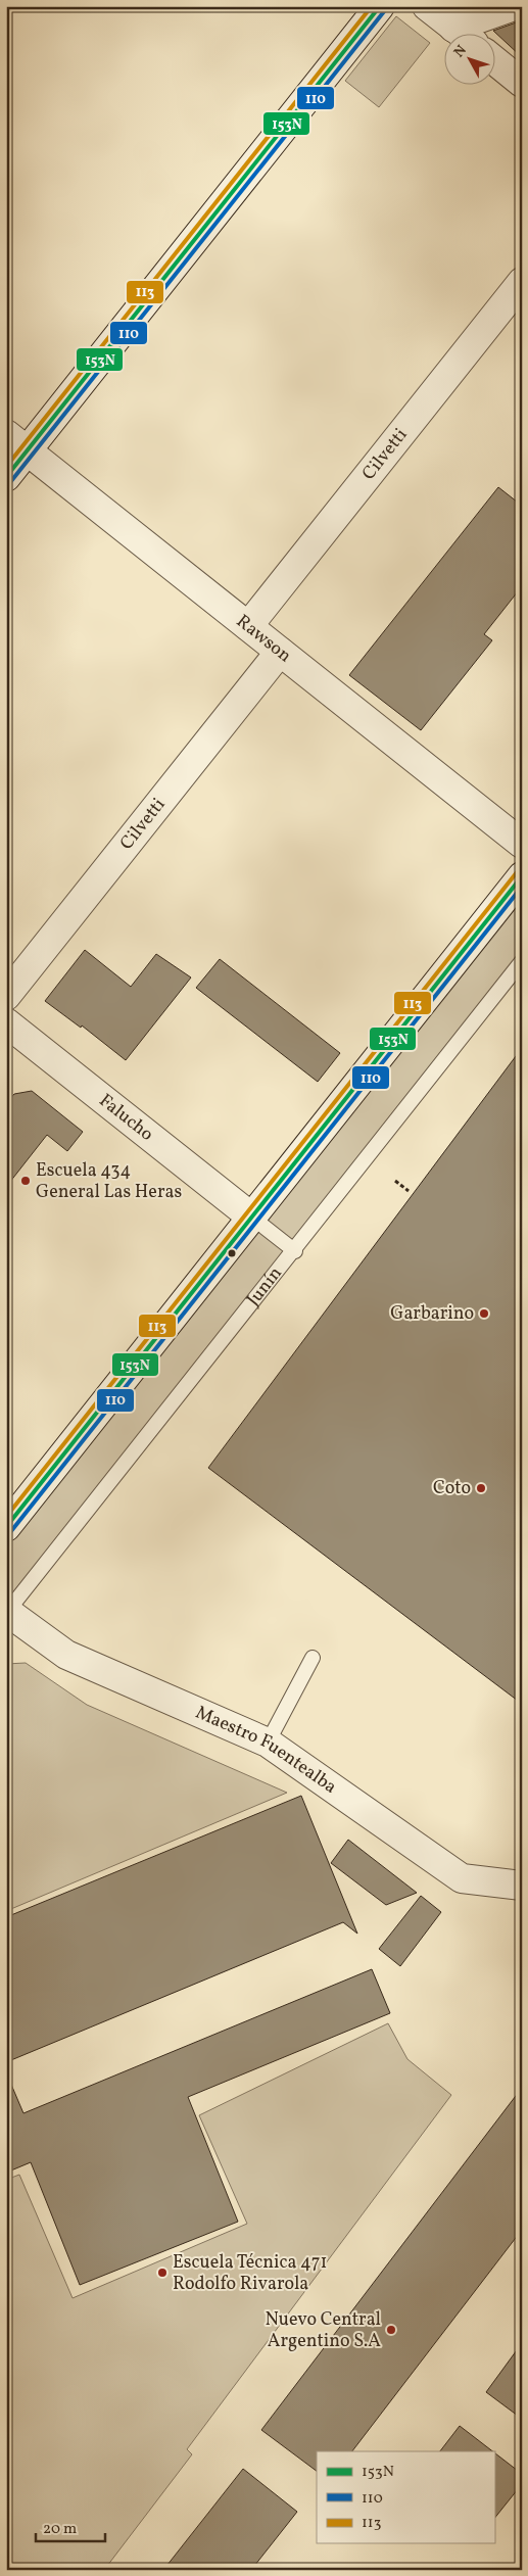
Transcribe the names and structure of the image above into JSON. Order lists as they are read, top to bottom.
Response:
{
  "streets": {
    "street": [
      "Cilvetti",
      "Rawson",
      "Falucho",
      "Maestro Fuentealba"
    ],
    "lane": ["Junín"]
  },
  "crossings": [
    ["Cilvetti", "Rawson"],
    ["Falucho", "Junín"],
    ["Junín", "Maestro Fuentealba"]
  ],
  "places": [
    "Escuela 434 General Las Heras",
    "Garbarino",
    "Coto",
    "Escuela Técnica 471 Rodolfo Rivarola",
    "Nuevo Central Argentino S.A"
  ],
  "lines": ["transit line 153N", "transit line 113", "transit line 110"],
  "legend": ["153N", "110", "113"],
  "scale_bar": "20 m",
  "north": "top left"
}
